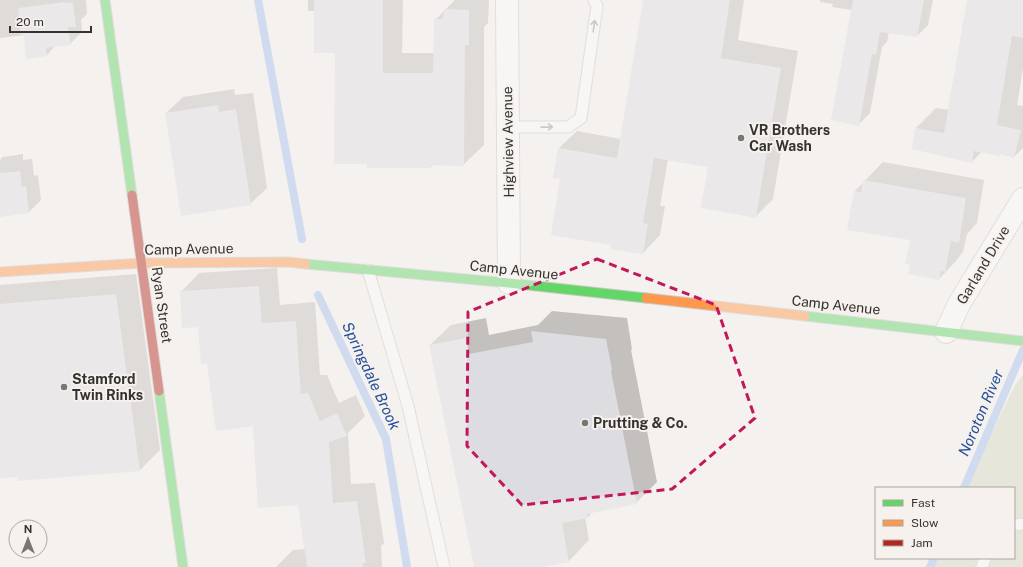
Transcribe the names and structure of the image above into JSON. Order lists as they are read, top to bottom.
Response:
{
  "streets": {
    "street": [
      "Highview Avenue",
      "Camp Avenue",
      "Garland Drive",
      "Ryan Street"
    ]
  },
  "crossings": [
    ["Highview Avenue", "Camp Avenue"],
    ["Camp Avenue", "Garland Drive"],
    ["Camp Avenue", "Ryan Street"]
  ],
  "water": ["Springdale Brook", "Noroton River"],
  "places": ["VR Brothers Car Wash", "Stamford Twin Rinks", "Prutting & Co."],
  "legend": ["Fast", "Slow", "Jam"],
  "scale_bar": "20 m",
  "north": "top"
}
